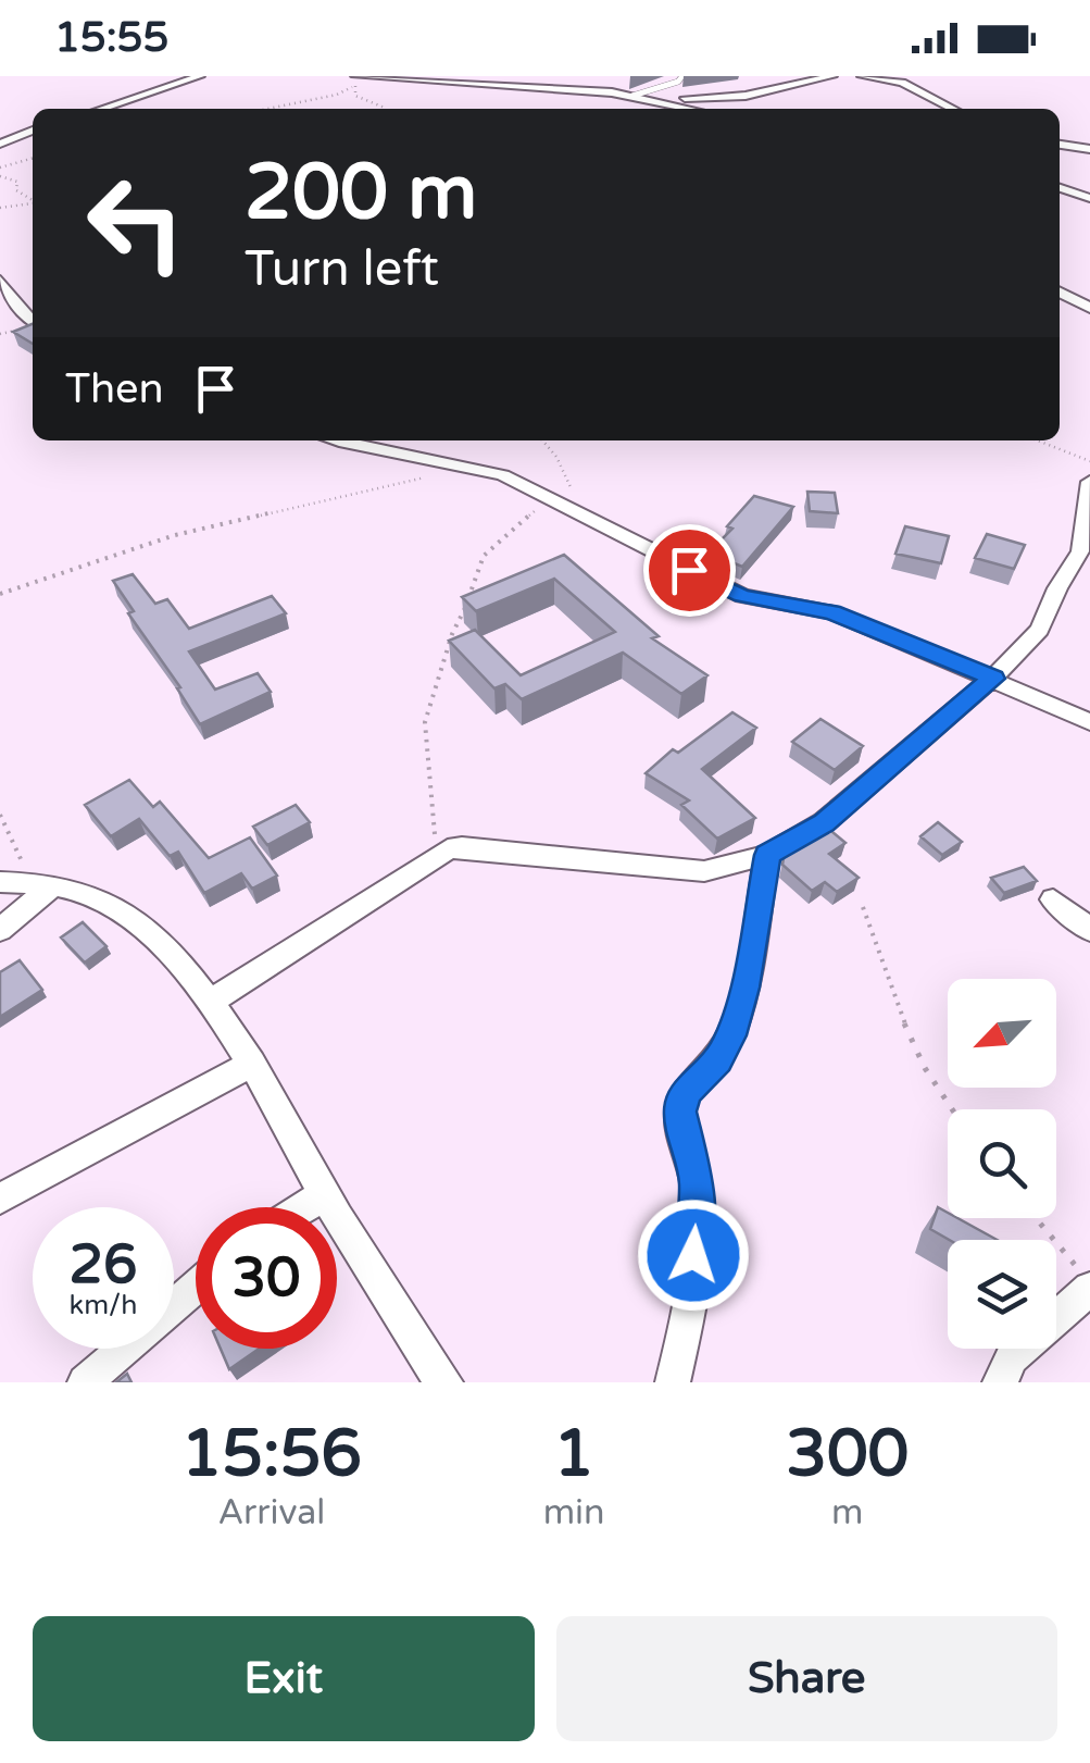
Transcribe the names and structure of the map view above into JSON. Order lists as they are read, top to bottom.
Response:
{
  "north": "bottom left",
  "page": {
    "status": "15:55",
    "turn": ["200 m", "Turn left"],
    "then": "Then",
    "speed": "26 km/h",
    "limit": "30",
    "eta": [
      "15:56",
      "Arrival",
      "1",
      "min",
      "300",
      "m"
    ],
    "buttons": ["Exit", "Share"]
  }
}
